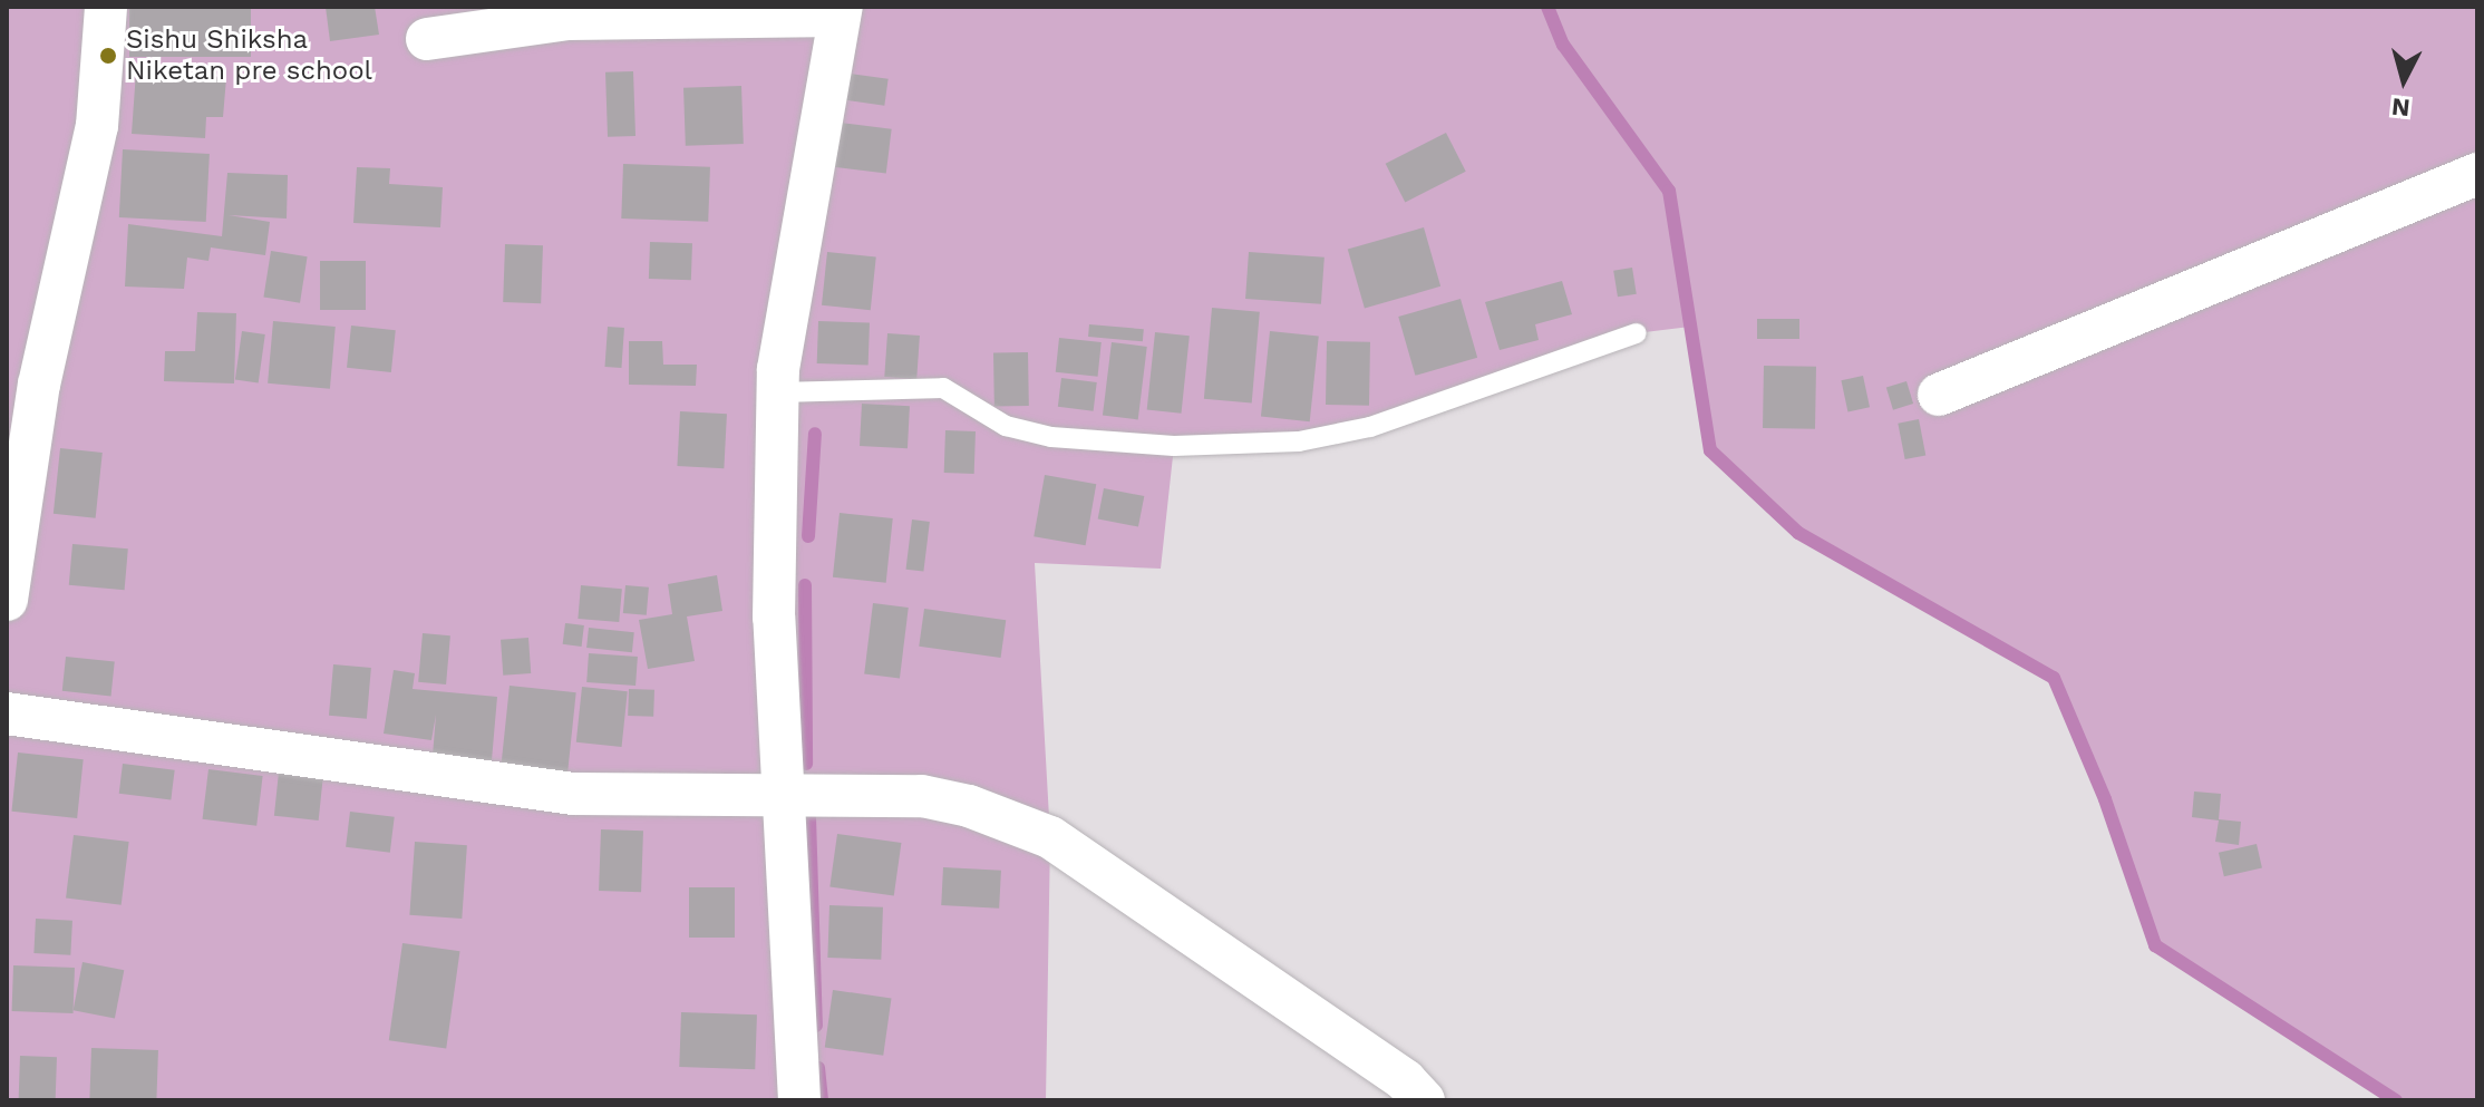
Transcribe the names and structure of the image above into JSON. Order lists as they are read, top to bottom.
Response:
{
  "places": ["Sishu Shiksha Niketan pre school"],
  "north": "bottom"
}
